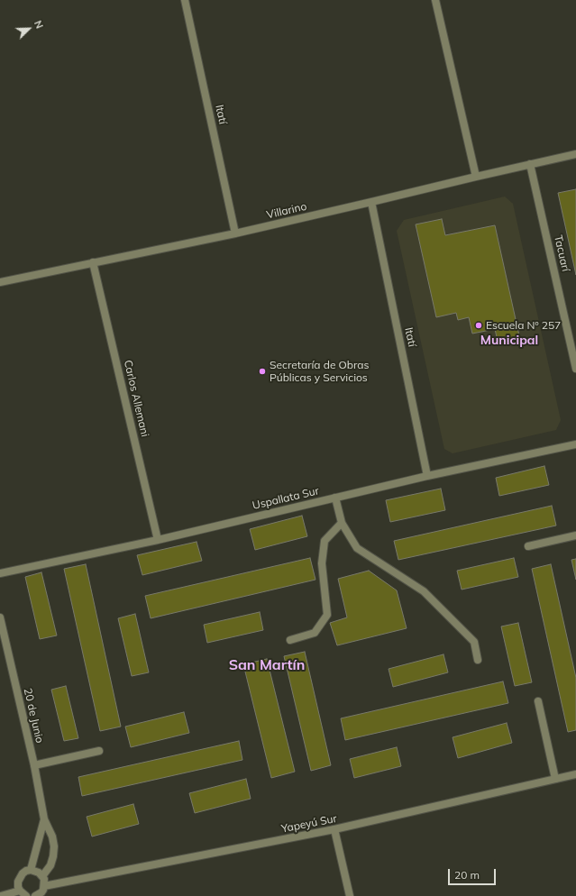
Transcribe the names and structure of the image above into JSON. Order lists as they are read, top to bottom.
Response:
{
  "streets": {
    "street": [
      "Itatí",
      "Villarino",
      "Tacuarí",
      "Carlos Allemani",
      "Uspallata Sur",
      "20 de Junio",
      "Yapeyú Sur"
    ]
  },
  "crossings": [
    ["Itatí", "Villarino"],
    ["Itatí", "Uspallata Sur"],
    ["Villarino", "Tacuarí"],
    ["Villarino", "Carlos Allemani"],
    ["Carlos Allemani", "Uspallata Sur"],
    ["20 de Junio", "Yapeyú Sur"]
  ],
  "districts": ["Municipal", "San Martín"],
  "places": ["Escuela Nº 257", "Secretaría de Obras Públicas y Servicios"],
  "scale_bar": "20 m",
  "north": "top right"
}
